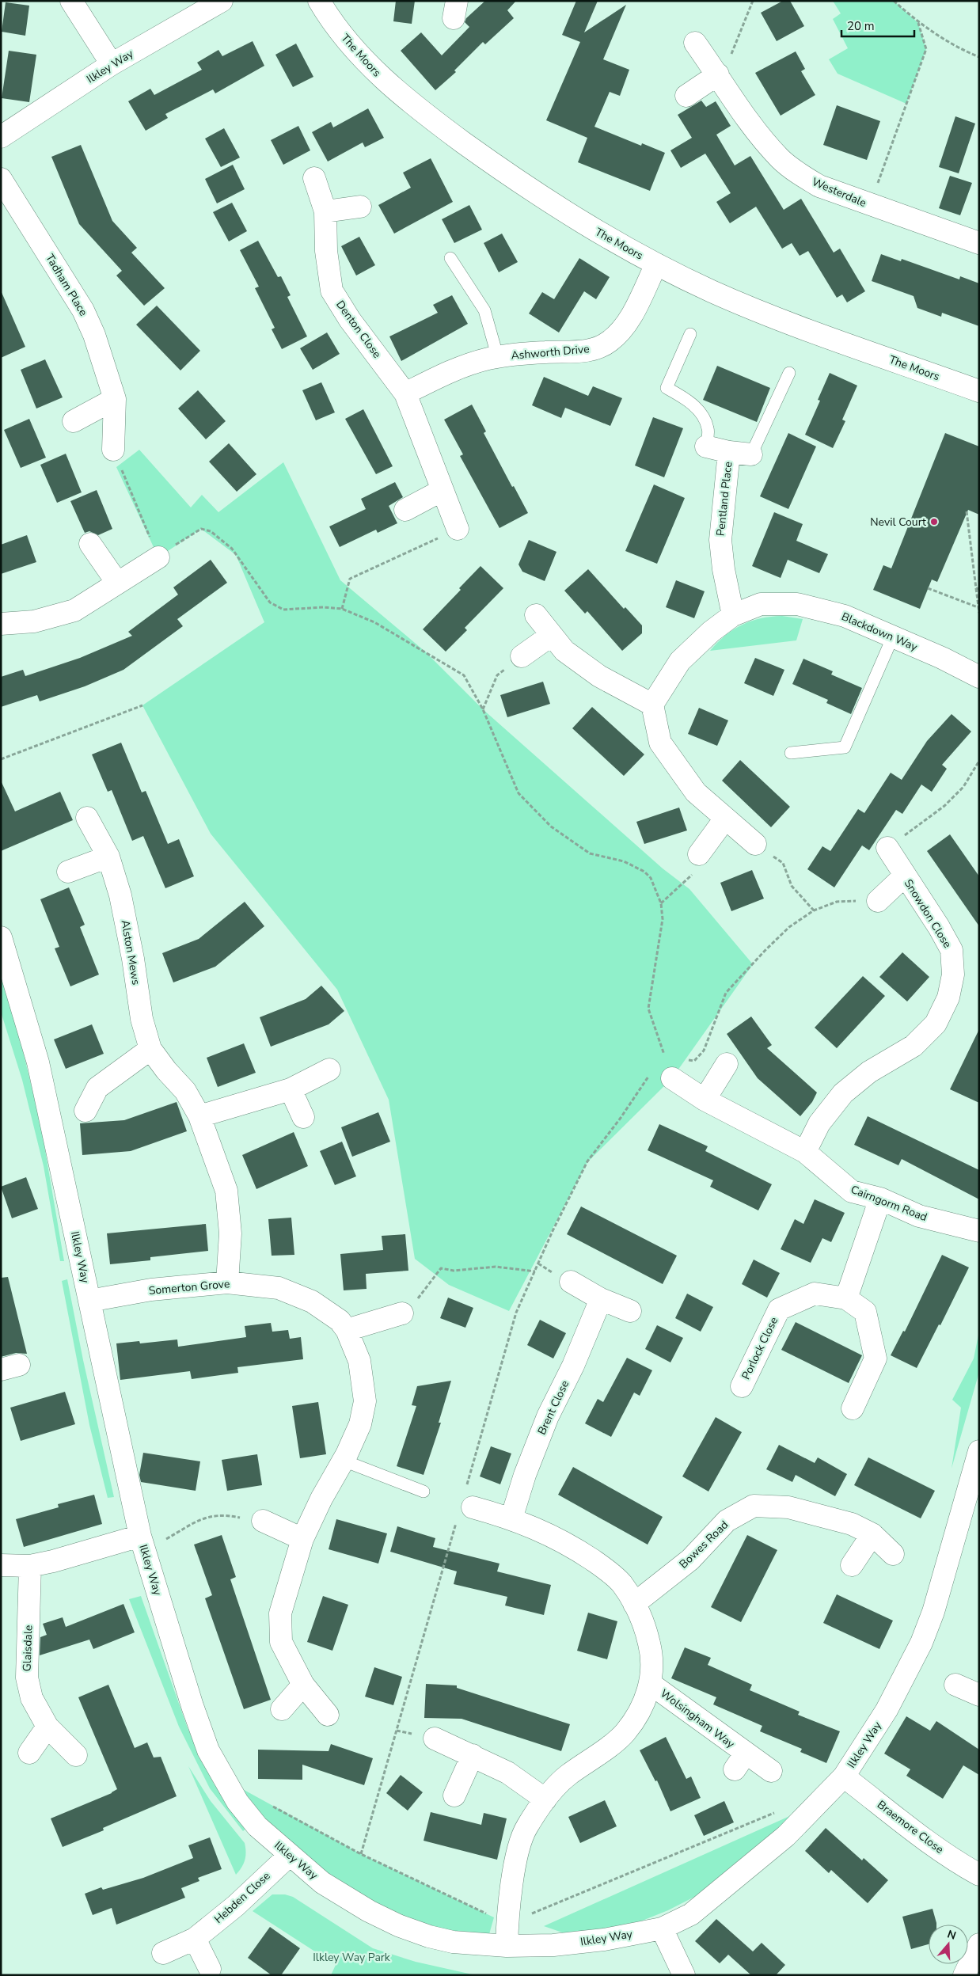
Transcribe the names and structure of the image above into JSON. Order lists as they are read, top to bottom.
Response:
{
  "streets": {
    "street": [
      "The Moors",
      "Ilkley Way",
      "Westerdale",
      "Tadham Place",
      "Denton Close",
      "Ashworth Drive",
      "Pentland Place",
      "Blackdown Way",
      "Snowdon Close",
      "Alston Mews",
      "Cairngorm Road",
      "Somerton Grove",
      "Porlock Close",
      "Brent Close",
      "Bowes Road",
      "Glaisdale",
      "Wolsingham Way",
      "Braemore Close",
      "Hebden Close"
    ]
  },
  "crossings": [
    ["The Moors", "Ashworth Drive"],
    ["Ilkley Way", "Somerton Grove"],
    ["Ilkley Way", "Wolsingham Way"],
    ["Ilkley Way", "Braemore Close"],
    ["Ilkley Way", "Hebden Close"],
    ["Denton Close", "Ashworth Drive"],
    ["Pentland Place", "Blackdown Way"],
    ["Snowdon Close", "Cairngorm Road"],
    ["Alston Mews", "Somerton Grove"],
    ["Brent Close", "Wolsingham Way"],
    ["Bowes Road", "Wolsingham Way"]
  ],
  "parks": ["Ilkley Way Park"],
  "places": ["Nevil Court"],
  "scale_bar": "20 m",
  "north": "top"
}
